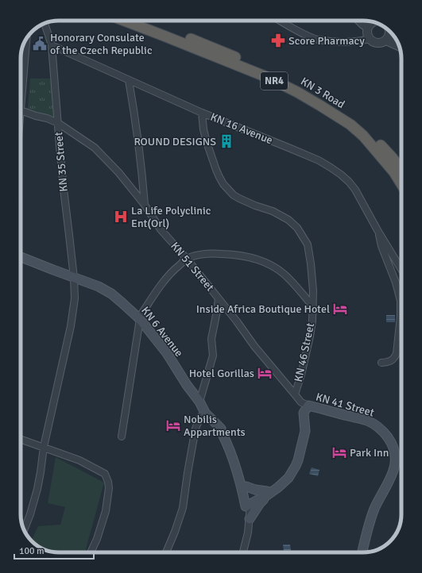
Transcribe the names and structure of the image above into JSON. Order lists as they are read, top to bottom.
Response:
{
  "streets": {
    "highway": ["NR4", "KN 3 Road"],
    "main road": ["KN 6 Avenue", "KN 41 Street"],
    "street": [
      "KN 16 Avenue",
      "KN 35 Street",
      "KN 51 Street",
      "KN 46 Street"
    ]
  },
  "crossings": [
    ["KN 16 Avenue", "KN 35 Street"],
    ["KN 16 Avenue", "KN 46 Street"],
    ["KN 35 Street", "KN 51 Street"],
    ["KN 35 Street", "KN 6 Avenue"],
    ["KN 51 Street", "KN 46 Street"],
    ["KN 51 Street", "KN 41 Street"],
    ["KN 6 Avenue", "KN 41 Street"]
  ],
  "places": {
    "pharmacy": ["Score Pharmacy"],
    "public building": ["Honorary Consulate of the Czech Republic"],
    "building": ["ROUND DESIGNS"],
    "hospital": ["La Life Polyclinic Ent(Orl)"],
    "hotel": [
      "Inside Africa Boutique Hotel",
      "Hotel Gorillas",
      "Nobilis Appartments",
      "Park Inn"
    ]
  },
  "scale_bar": "100 m"
}
